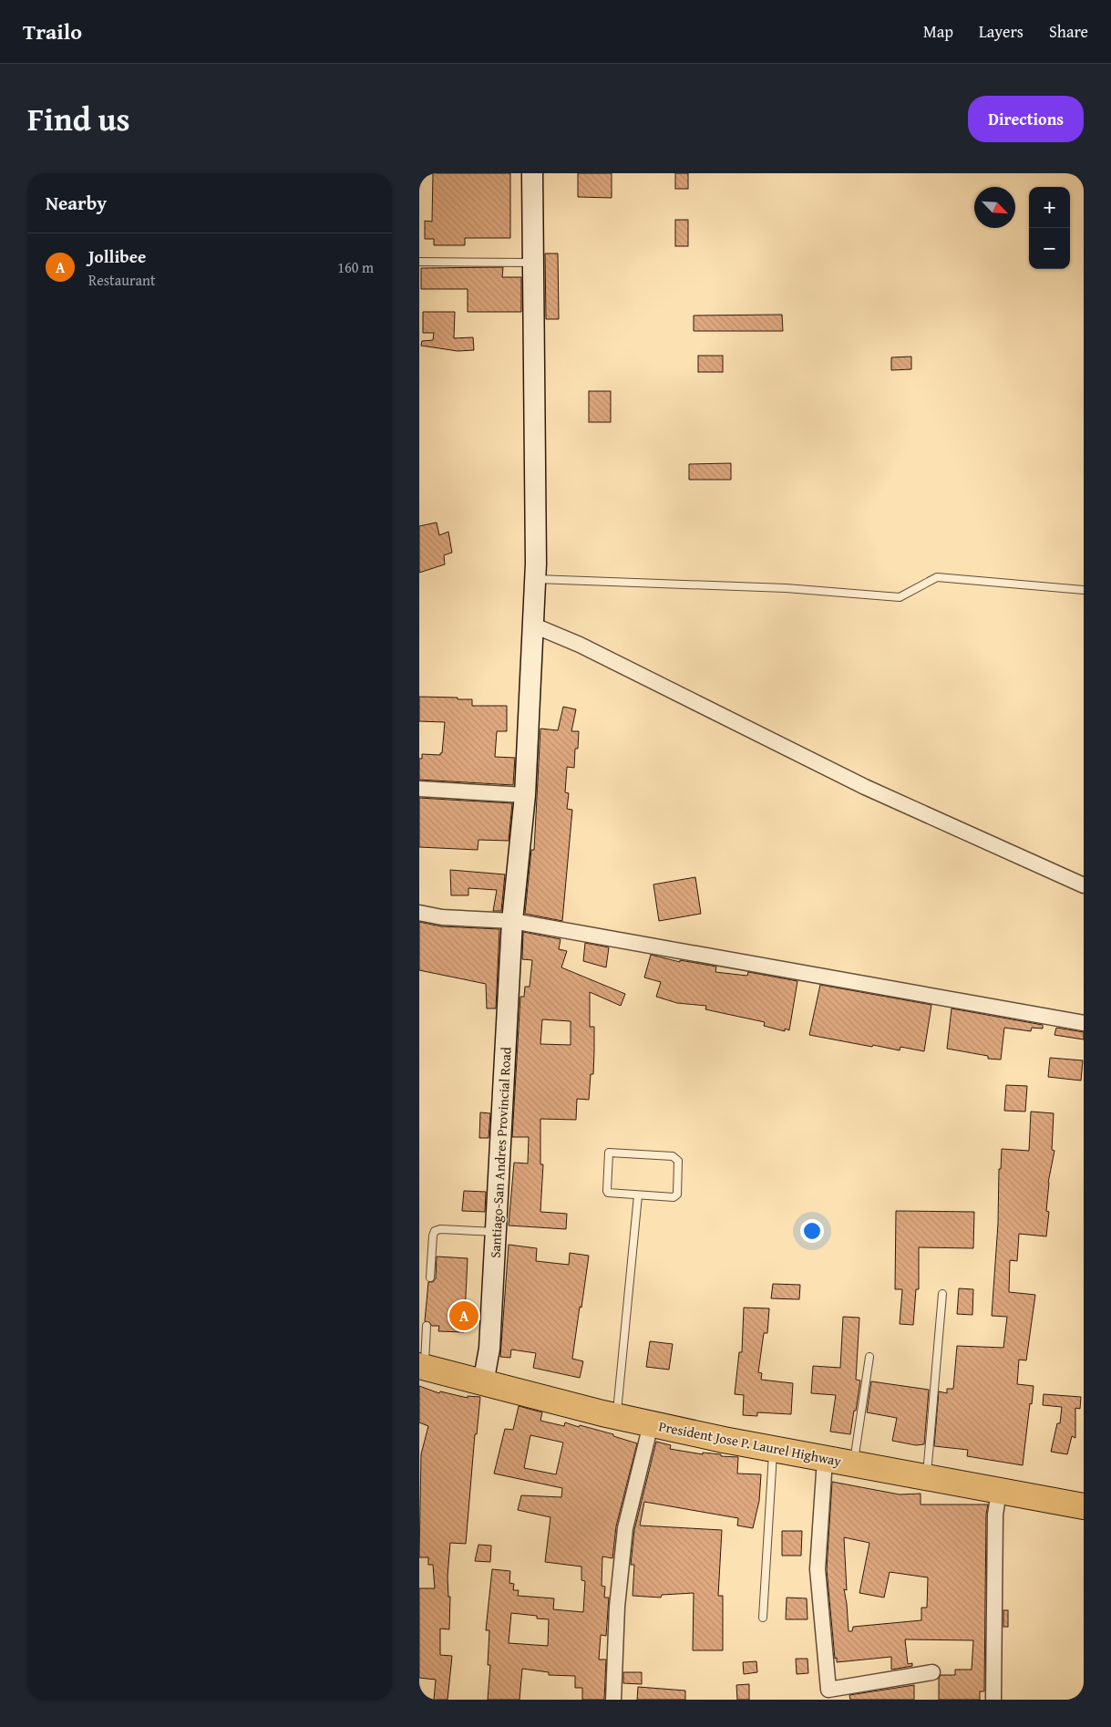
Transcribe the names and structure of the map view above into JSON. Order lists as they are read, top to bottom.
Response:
{
  "streets": {
    "highway": ["President Jose P. Laurel Highway"],
    "street": ["Santiago-San Andres Provincial Road"]
  },
  "crossings": [
    ["Santiago-San Andres Provincial Road", "President Jose P. Laurel Highway"]
  ],
  "north": "bottom right",
  "page": {
    "header": "Trailo",
    "nav": ["Map", "Layers", "Share"],
    "title": "Find us",
    "buttons": "Directions",
    "heading": "Nearby",
    "map_buttons": ["+", "−"],
    "list": [
      {
        "mark": "A",
        "name": "Jollibee",
        "note": "Restaurant",
        "value": "160 m"
      }
    ],
    "pins": "A"
  }
}
